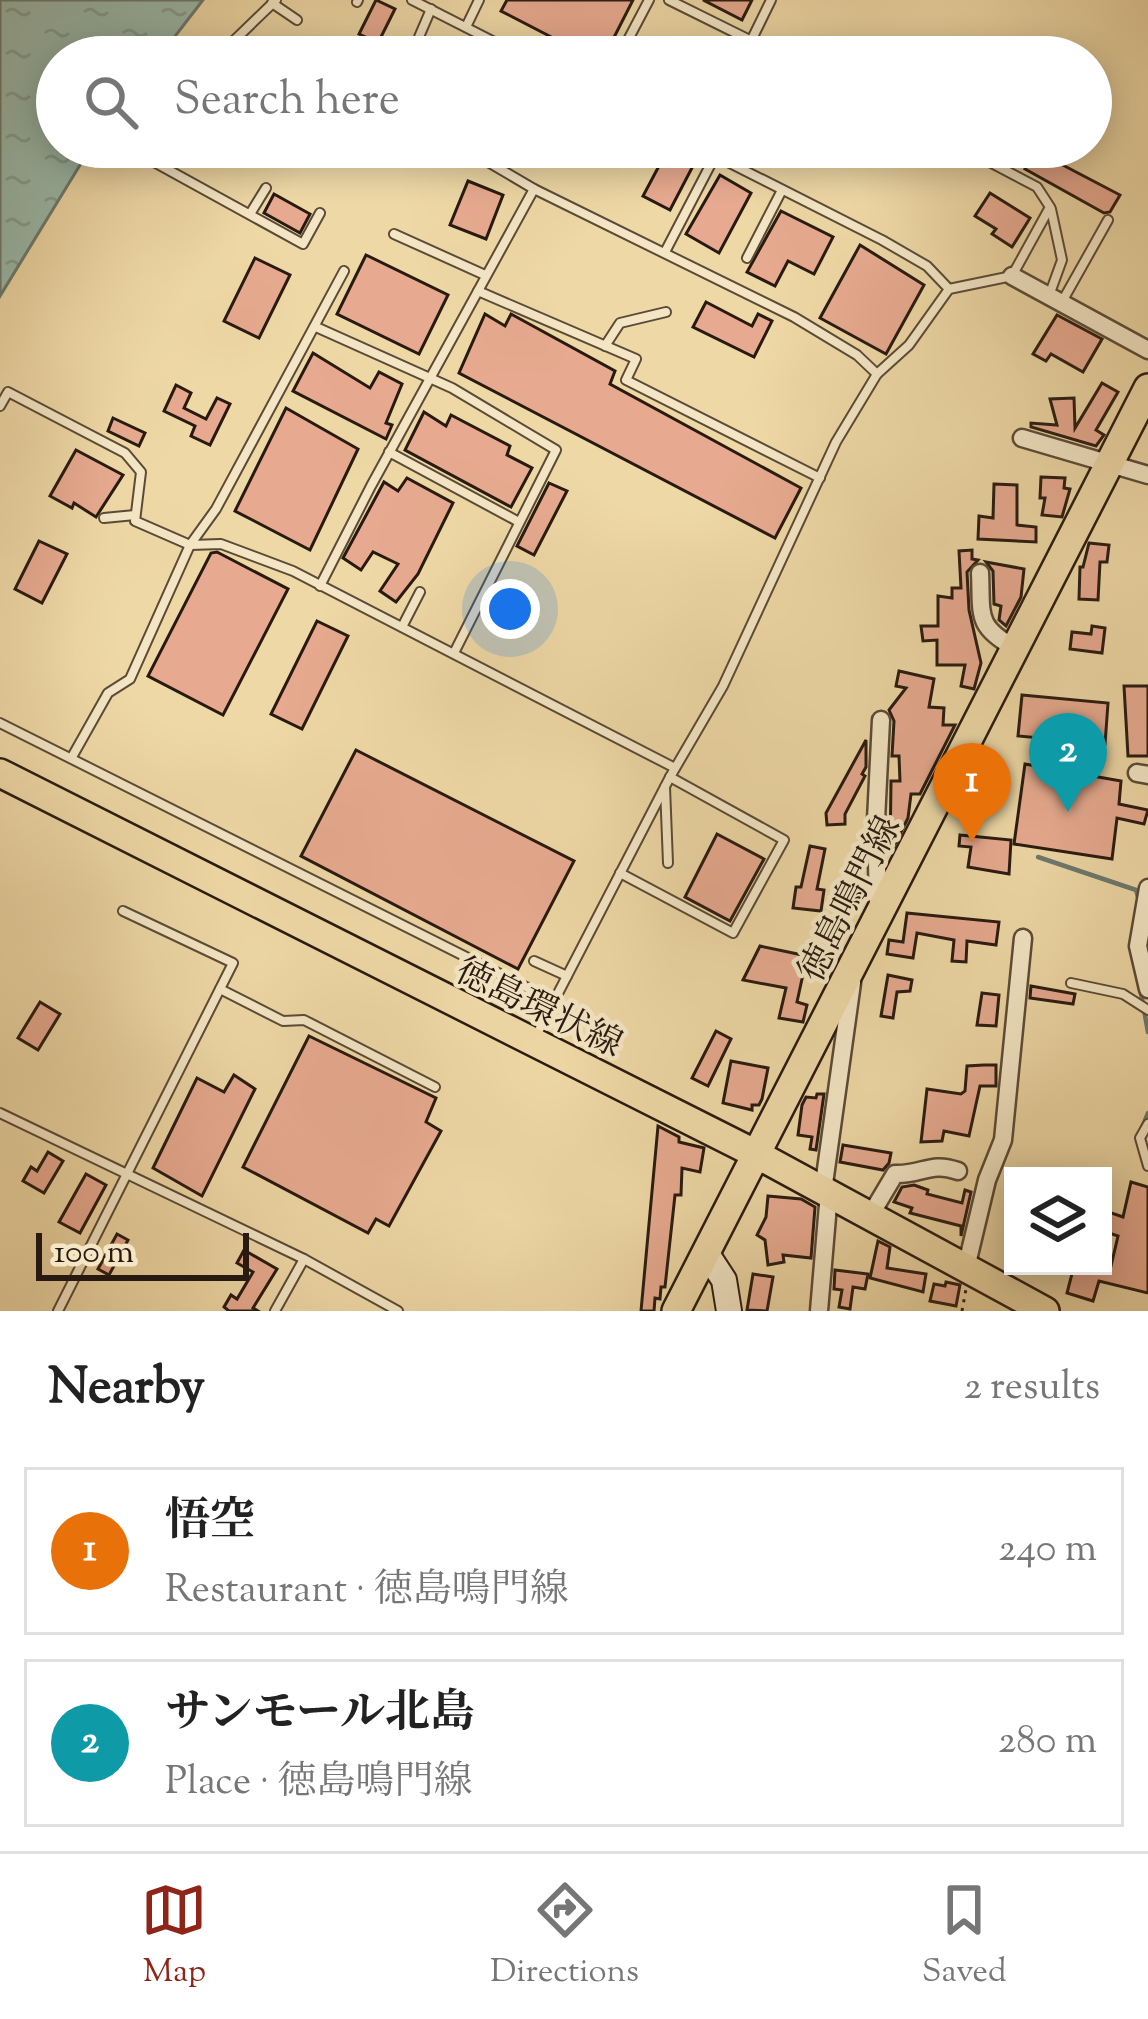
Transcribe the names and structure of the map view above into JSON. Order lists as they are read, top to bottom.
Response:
{
  "streets": {
    "main road": ["徳島鳴門線", "徳島環状線"]
  },
  "crossings": [
    ["徳島鳴門線", "徳島環状線"]
  ],
  "scale_bar": "100 m",
  "page": {
    "search": "Search here",
    "pins": ["2", "1"],
    "scale": "100 m",
    "heading": ["Nearby", "2 results"],
    "list": [
      {
        "mark": "1",
        "name": "悟空",
        "note": "Restaurant · 徳島鳴門線",
        "value": "240 m"
      },
      {
        "mark": "2",
        "name": "サンモール北島",
        "note": "Place · 徳島鳴門線",
        "value": "280 m"
      }
    ],
    "nav": ["Map", "Directions", "Saved"]
  }
}
